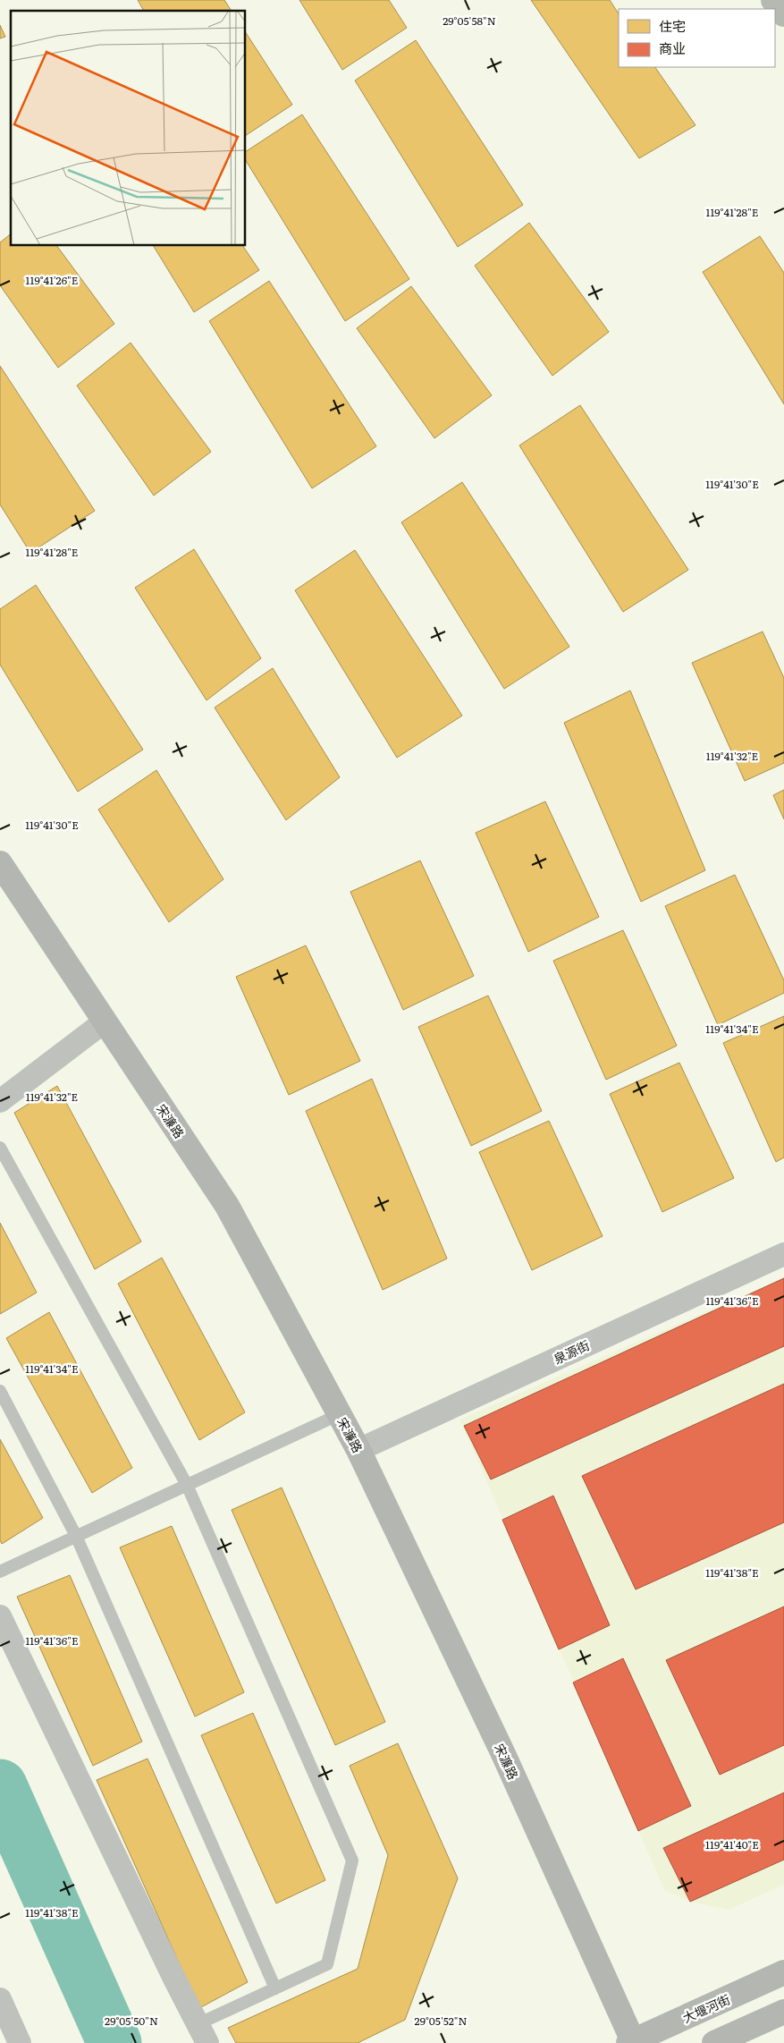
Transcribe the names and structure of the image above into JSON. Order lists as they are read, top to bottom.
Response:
{
  "streets": {
    "street": ["宋濂路", "泉源街", "大堰河街"]
  },
  "crossings": [
    ["宋濂路", "泉源街"],
    ["宋濂路", "大堰河街"]
  ],
  "legend": ["住宅", "商业"],
  "coordinates": [
    "29°05'58\"N",
    "119°41'28\"E",
    "119°41'26\"E",
    "119°41'30\"E",
    "119°41'32\"E",
    "119°41'34\"E",
    "119°41'36\"E",
    "119°41'38\"E",
    "119°41'40\"E",
    "29°05'50\"N",
    "29°05'52\"N"
  ]
}
